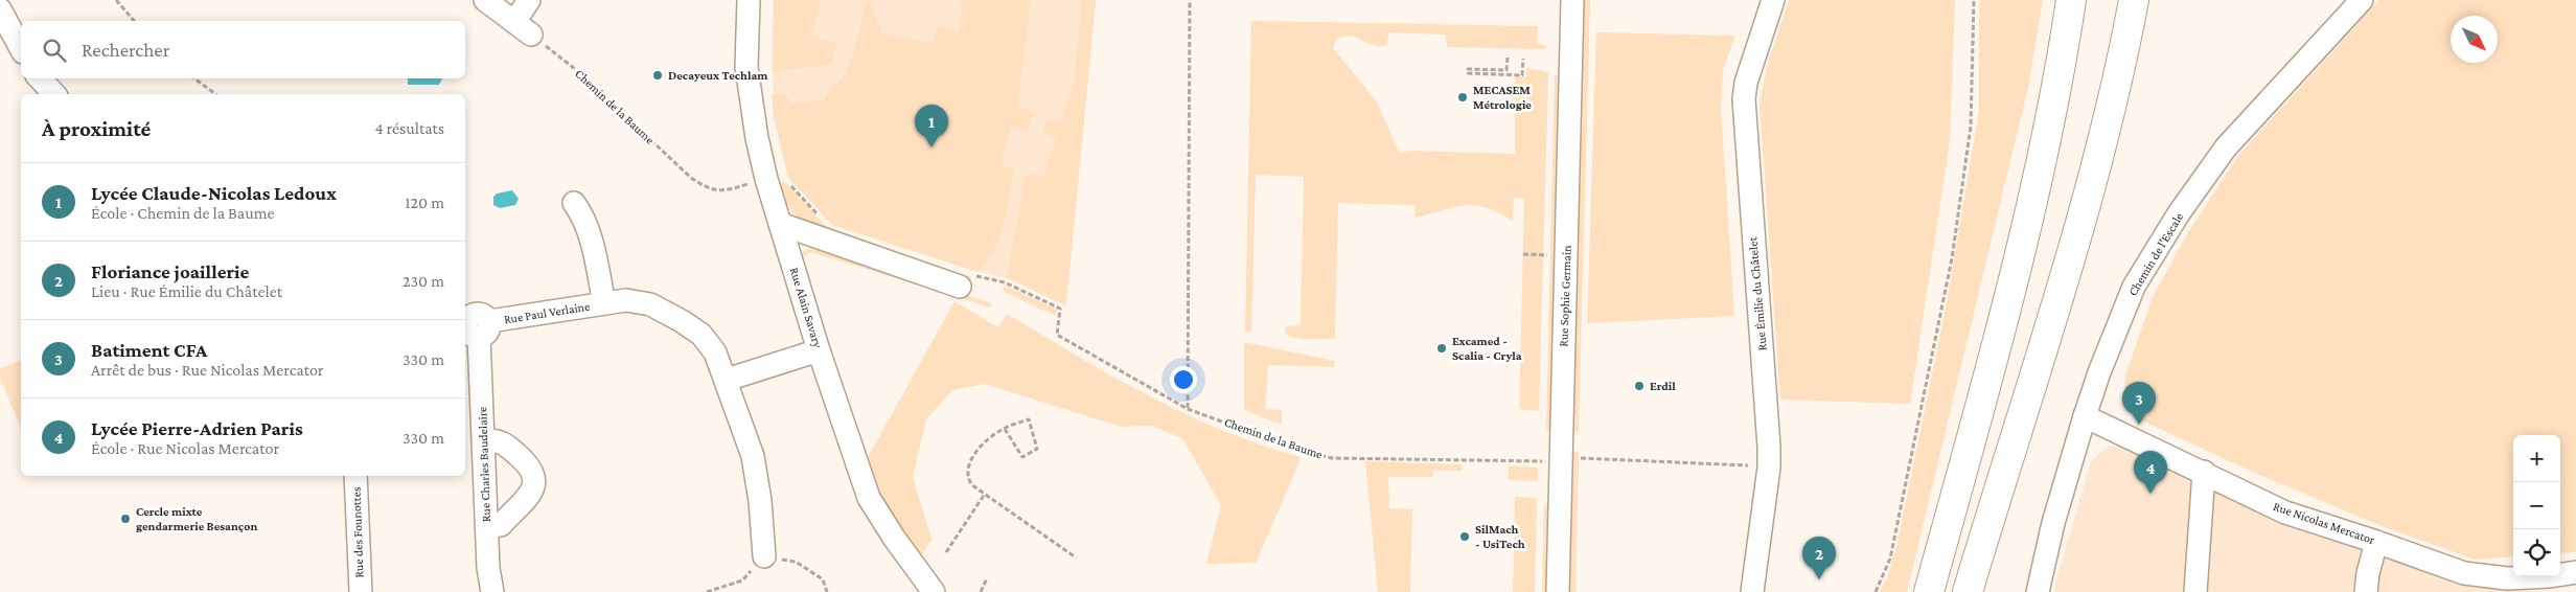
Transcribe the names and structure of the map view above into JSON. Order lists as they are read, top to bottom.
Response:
{
  "streets": {
    "street": [
      "Chemin de l'Escale",
      "Rue Émilie du Châtelet",
      "Rue Sophie Germain",
      "Rue Alain Savary",
      "Rue Paul Verlaine",
      "Rue Charles Baudelaire",
      "Rue Nicolas Mercator",
      "Rue des Founottes"
    ],
    "path": ["Chemin de la Baume"]
  },
  "crossings": [
    ["Chemin de l'Escale", "Rue Nicolas Mercator"],
    ["Rue Paul Verlaine", "Rue Charles Baudelaire"]
  ],
  "places": [
    "Decayeux Techlam",
    "MECASEM Métrologie",
    "Excamed - Scalia - Cryla",
    "Erdil",
    "Cercle mixte gendarmerie Besançon",
    "SilMach - UsiTech"
  ],
  "north": "bottom right",
  "page": {
    "search": "Rechercher",
    "heading": ["À proximité", "4 résultats"],
    "pins": [
      "1",
      "3",
      "4",
      "2"
    ],
    "list": [
      {
        "mark": "1",
        "name": "Lycée Claude-Nicolas Ledoux",
        "note": "École · Chemin de la Baume",
        "value": "120 m"
      },
      {
        "mark": "2",
        "name": "Floriance joaillerie",
        "note": "Lieu · Rue Émilie du Châtelet",
        "value": "230 m"
      },
      {
        "mark": "3",
        "name": "Batiment CFA",
        "note": "Arrêt de bus · Rue Nicolas Mercator",
        "value": "330 m"
      },
      {
        "mark": "4",
        "name": "Lycée Pierre-Adrien Paris",
        "note": "École · Rue Nicolas Mercator",
        "value": "330 m"
      }
    ],
    "map_buttons": ["+", "−"]
  }
}
